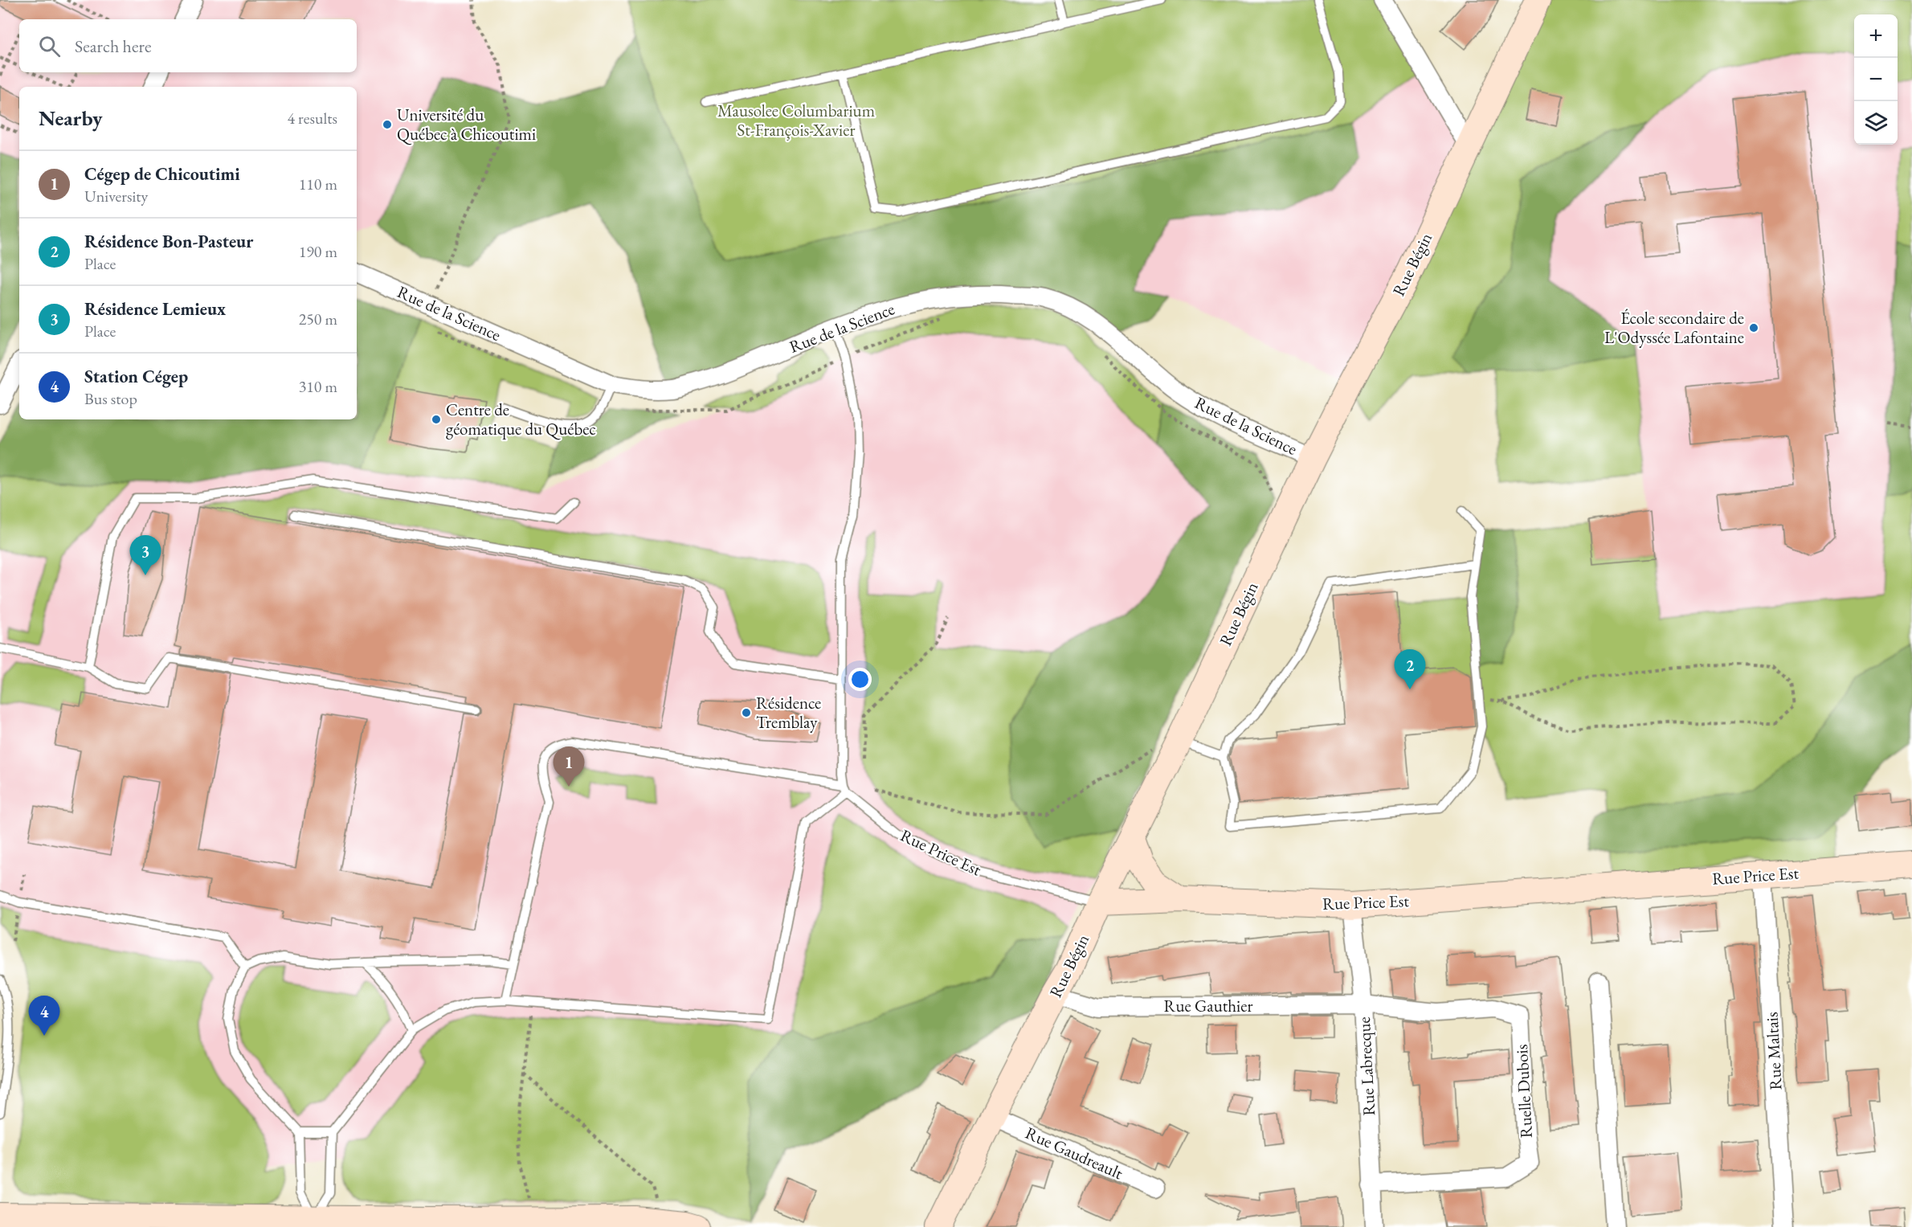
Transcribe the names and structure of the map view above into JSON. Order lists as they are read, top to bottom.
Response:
{
  "streets": {
    "street": [
      "Rue Bégin",
      "Rue de la Science",
      "Rue Price Est",
      "Rue Gauthier",
      "Rue Maltais",
      "Rue Labrecque",
      "Ruelle Dubois",
      "Rue Gaudreault"
    ]
  },
  "crossings": [
    ["Rue Bégin", "Rue de la Science"],
    ["Rue Bégin", "Rue Price Est"],
    ["Rue Bégin", "Rue Gauthier"],
    ["Rue Bégin", "Rue Gaudreault"],
    ["Rue Price Est", "Rue Maltais"],
    ["Rue Price Est", "Rue Labrecque"],
    ["Rue Gauthier", "Rue Labrecque"],
    ["Rue Gauthier", "Ruelle Dubois"],
    ["Rue Labrecque", "Ruelle Dubois"]
  ],
  "parks": ["Mausolee Columbarium St-François-Xavier"],
  "places": [
    "Université du Québec à Chicoutimi",
    "École secondaire de L'Odyssée Lafontaine",
    "Centre de géomatique du Québec",
    "Résidence Tremblay"
  ],
  "page": {
    "map_buttons": ["+", "−"],
    "search": "Search here",
    "heading": ["Nearby", "4 results"],
    "list": [
      {
        "mark": "1",
        "name": "Cégep de Chicoutimi",
        "note": "University",
        "value": "110 m"
      },
      {
        "mark": "2",
        "name": "Résidence Bon-Pasteur",
        "note": "Place",
        "value": "190 m"
      },
      {
        "mark": "3",
        "name": "Résidence Lemieux",
        "note": "Place",
        "value": "250 m"
      },
      {
        "mark": "4",
        "name": "Station Cégep",
        "note": "Bus stop",
        "value": "310 m"
      }
    ],
    "pins": [
      "3",
      "2",
      "1",
      "4"
    ]
  }
}
